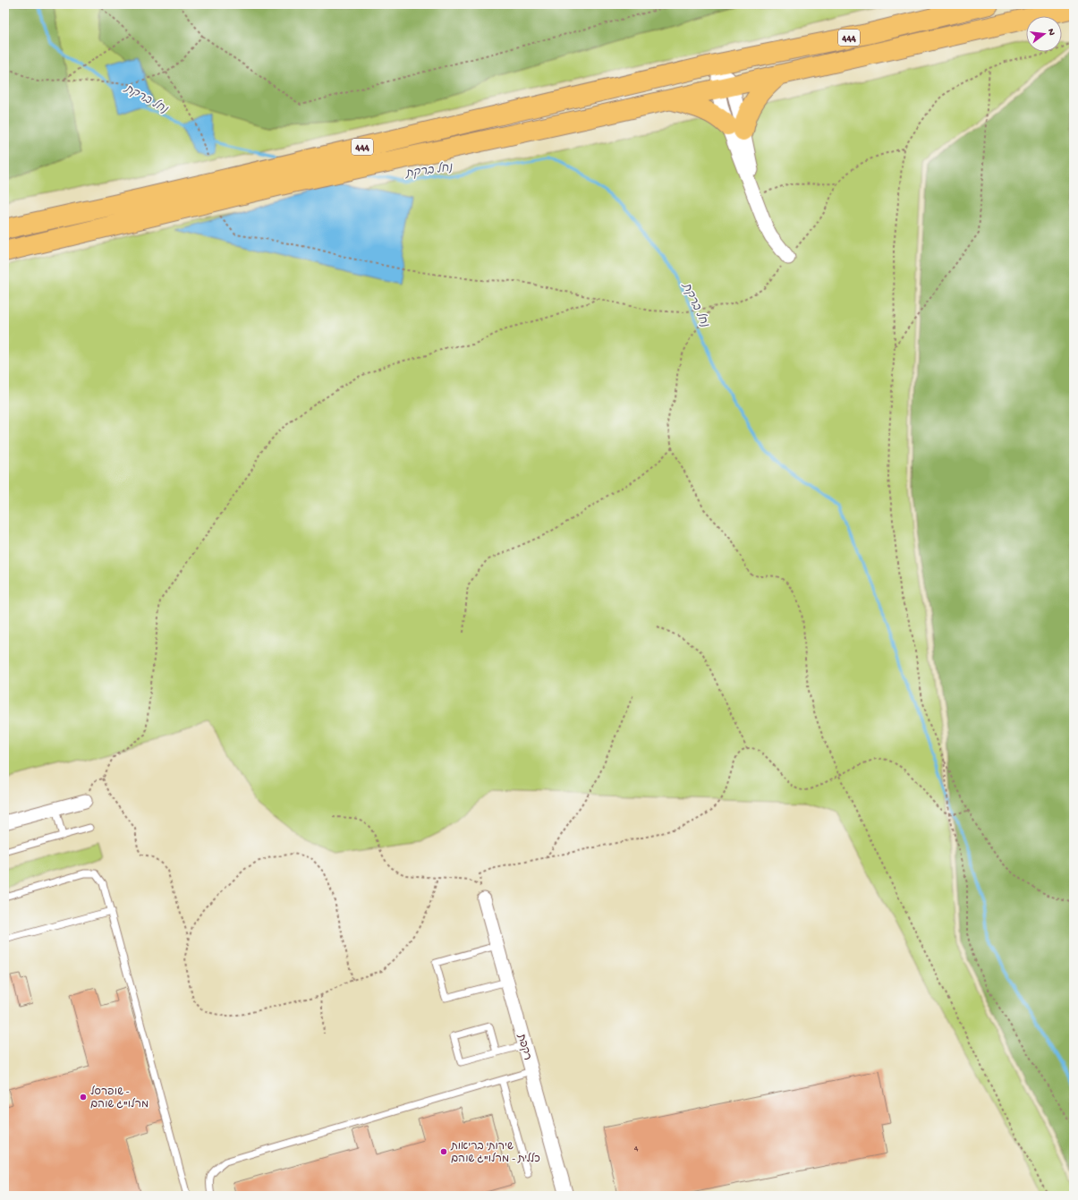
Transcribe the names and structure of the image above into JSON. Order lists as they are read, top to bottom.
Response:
{
  "streets": {
    "main road": ["444"],
    "street": ["רקפת"]
  },
  "water": ["נחל ברקת"],
  "places": ["שופרסל - מרלו\"ג שוהם", "שירותי בריאות כללית - מרלו\"ג שוהם"],
  "house_numbers": ["4"],
  "north": "right"
}
